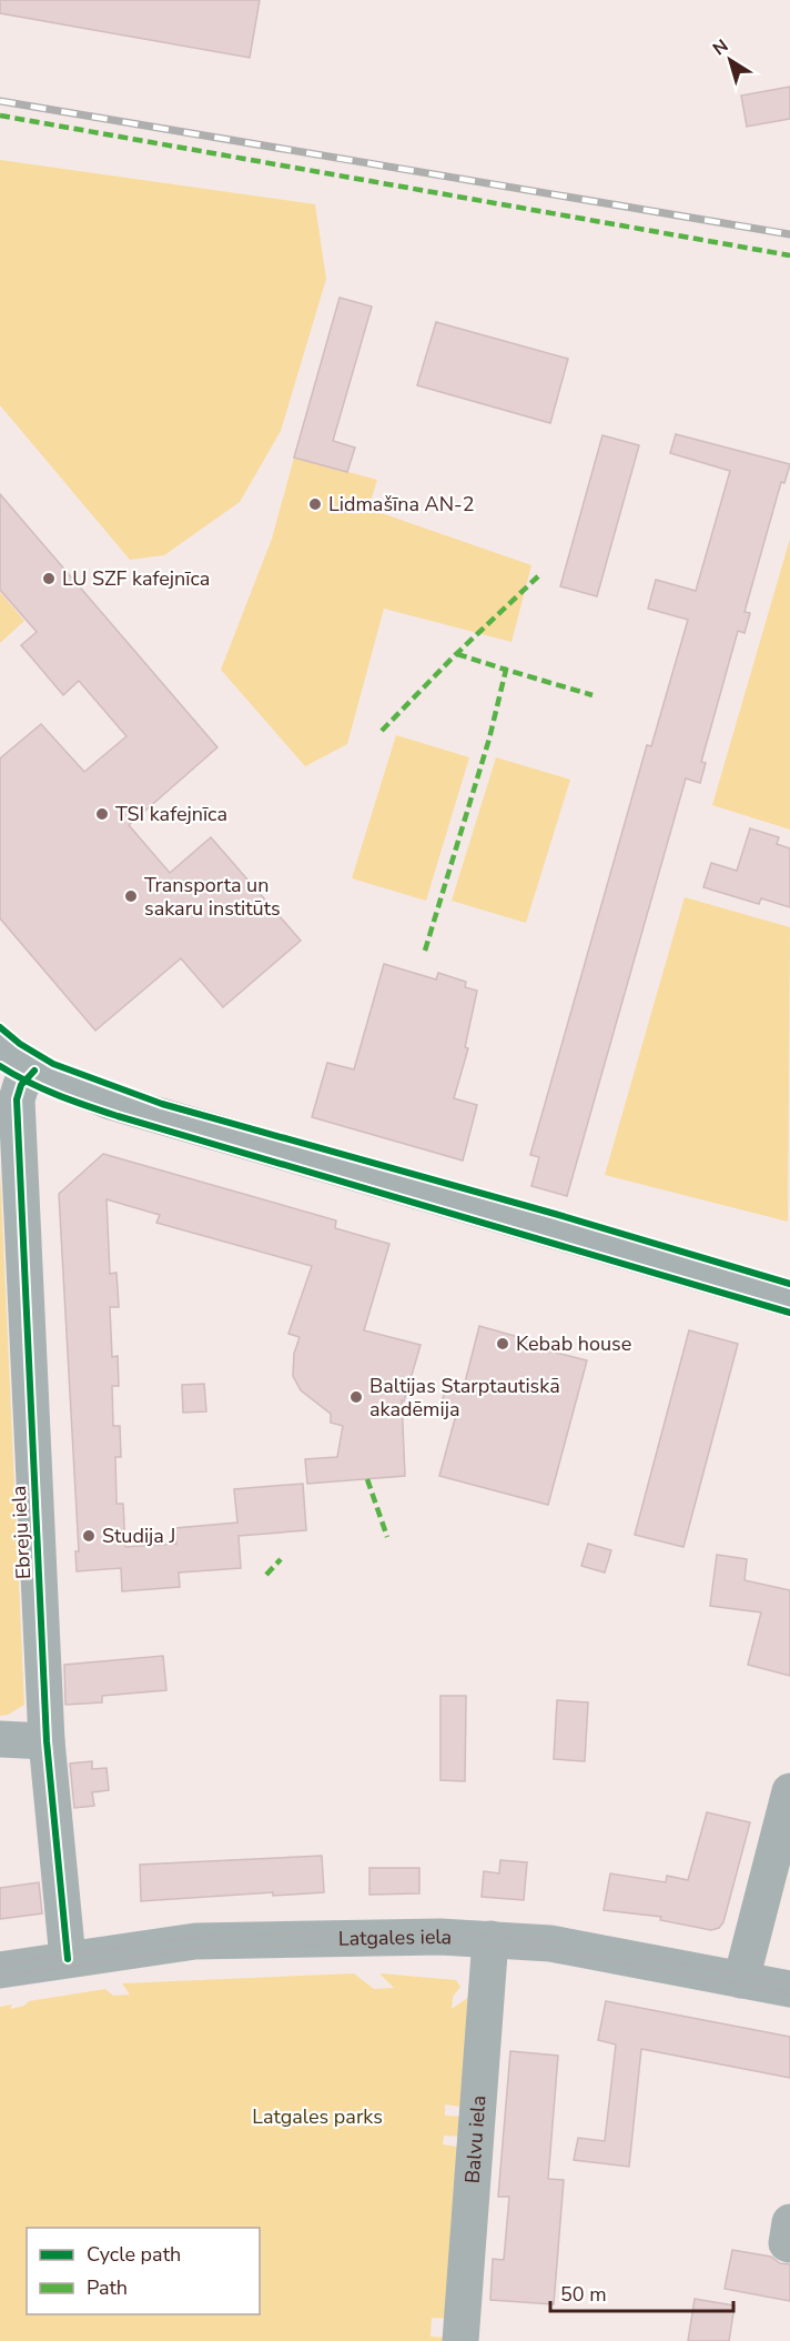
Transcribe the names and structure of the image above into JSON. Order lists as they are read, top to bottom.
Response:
{
  "streets": {
    "street": ["Ebreju iela", "Latgales iela", "Balvu iela"]
  },
  "crossings": [
    ["Ebreju iela", "Latgales iela"],
    ["Latgales iela", "Balvu iela"]
  ],
  "parks": ["Latgales parks"],
  "places": [
    "Lidmašīna AN-2",
    "LU SZF kafejnīca",
    "TSI kafejnīca",
    "Transporta un sakaru institūts",
    "Kebab house",
    "Baltijas Starptautiskā akadēmija",
    "Studija J"
  ],
  "legend": ["Cycle path", "Path"],
  "scale_bar": "50 m",
  "north": "top left"
}
